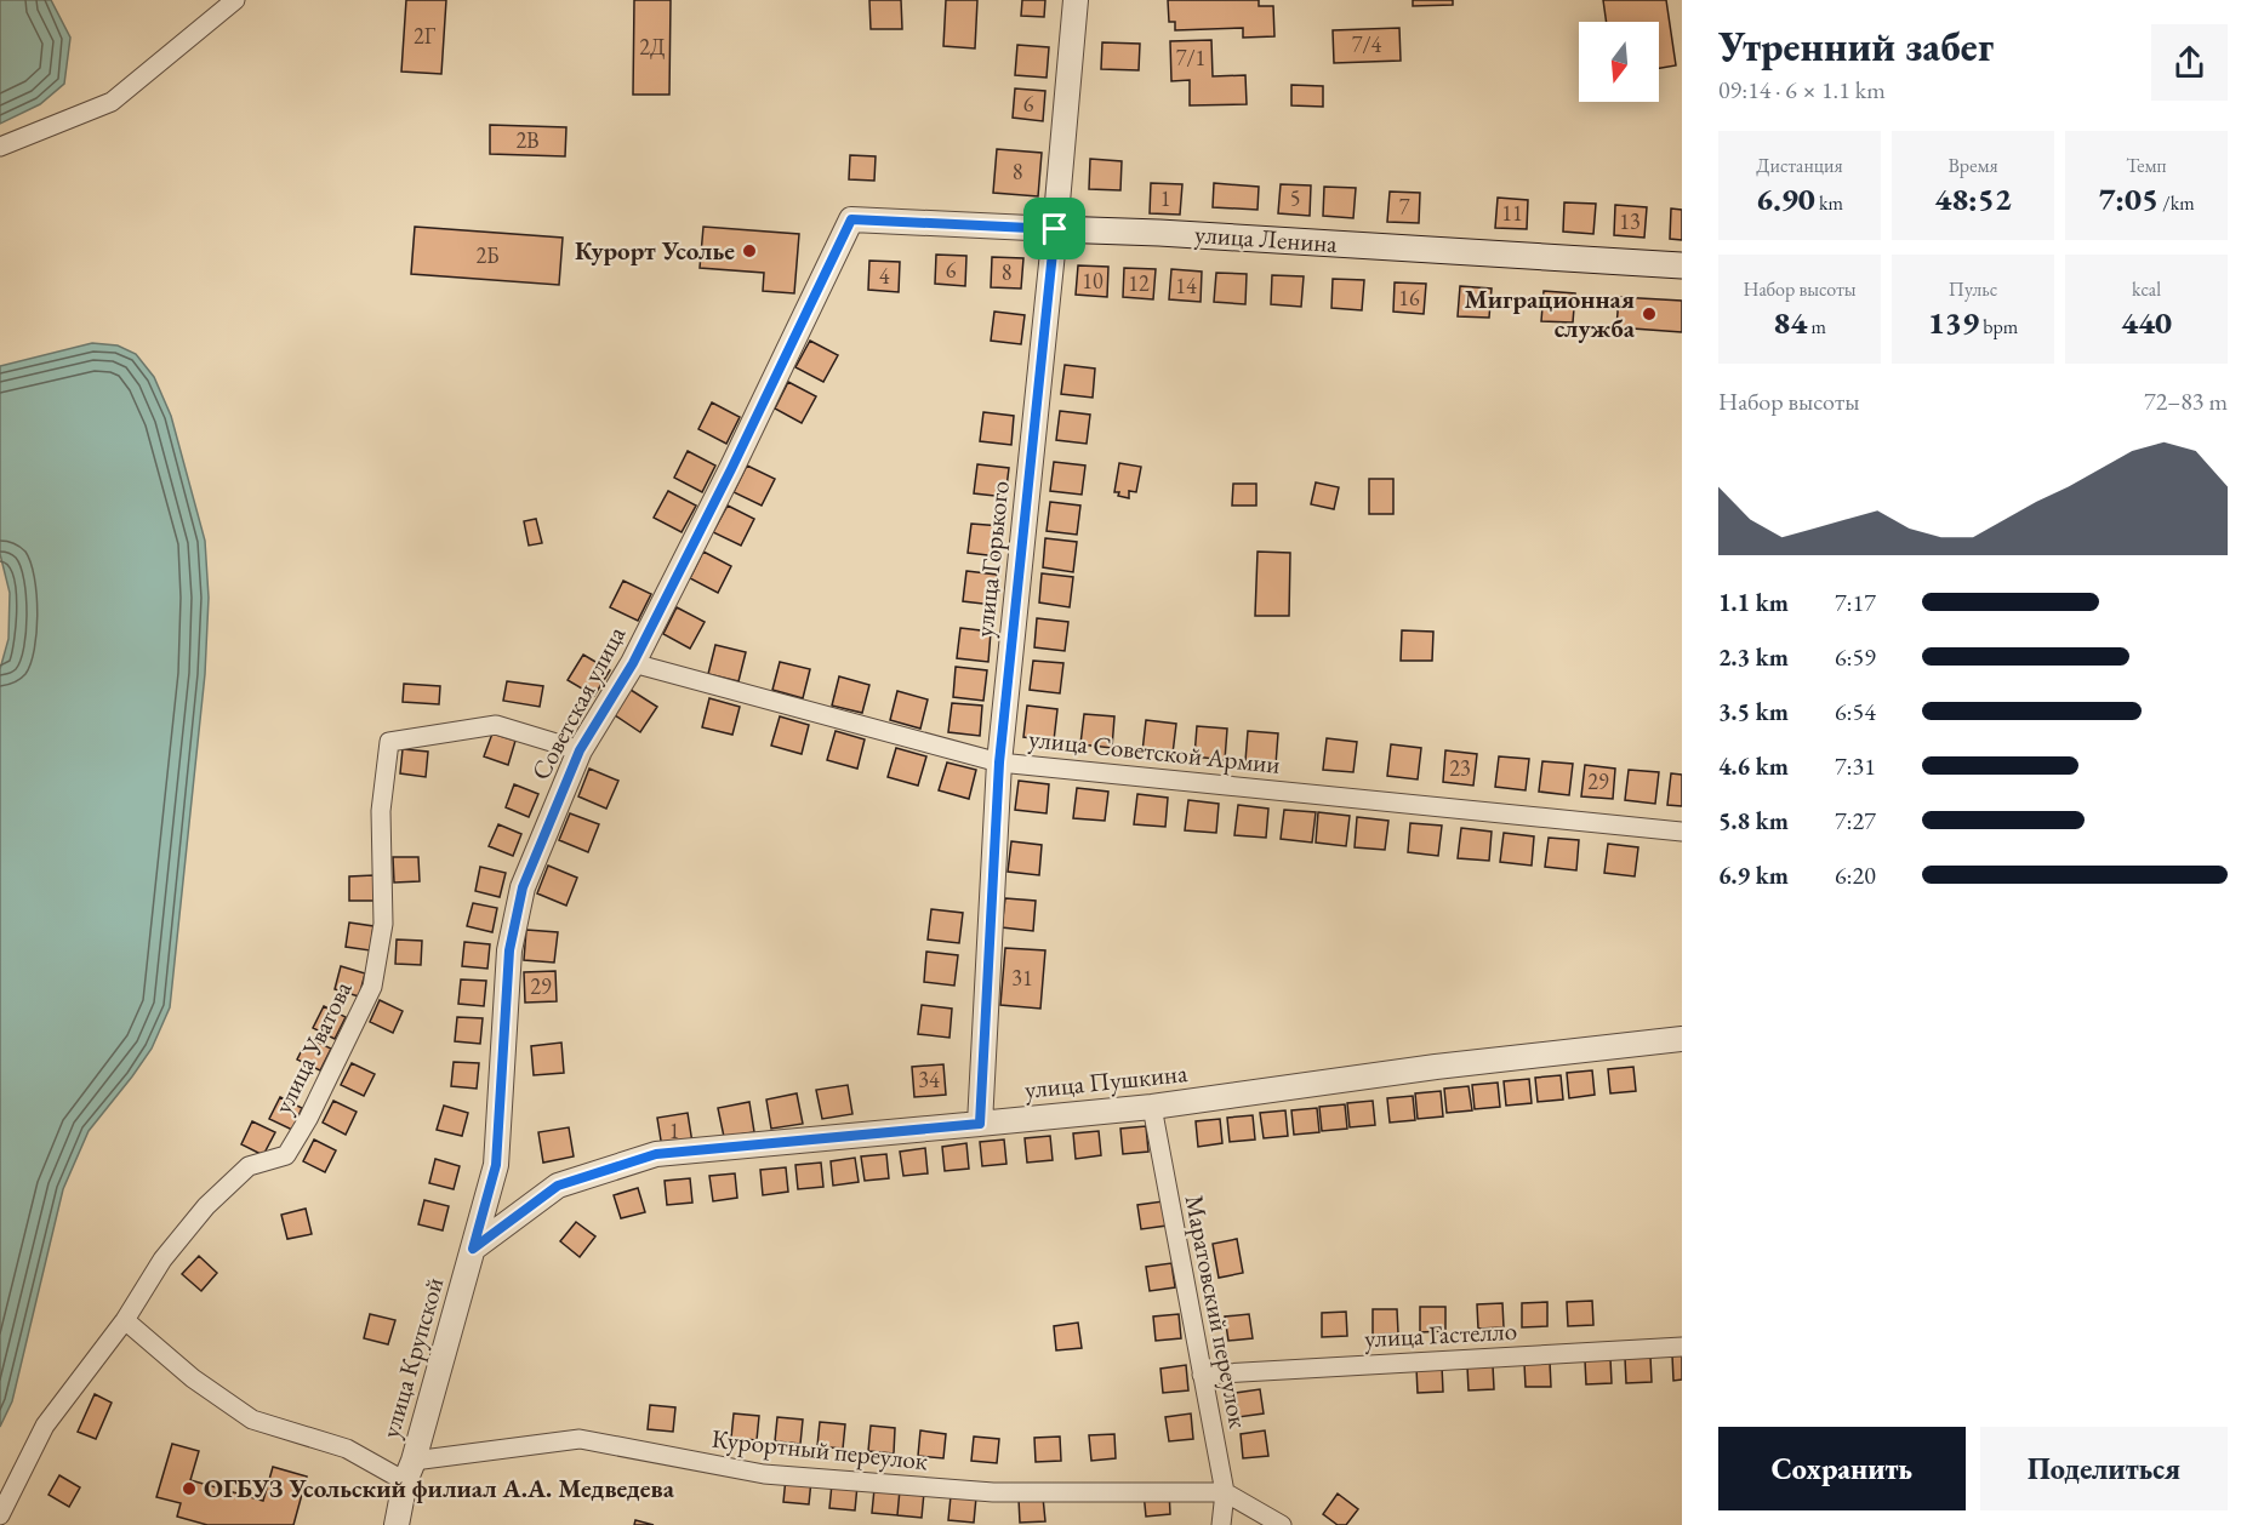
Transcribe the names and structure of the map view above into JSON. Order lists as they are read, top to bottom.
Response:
{
  "streets": {
    "main road": ["улица Ленина"],
    "street": [
      "улица Горького",
      "Советская улица",
      "улица Советской Армии",
      "улица Уватова",
      "улица Пушкина",
      "Маратовский переулок",
      "улица Гастелло",
      "улица Крупской",
      "Курортный переулок"
    ]
  },
  "crossings": [
    ["улица Ленина", "улица Горького"],
    ["улица Ленина", "Советская улица"],
    ["улица Горького", "улица Советской Армии"],
    ["улица Горького", "улица Пушкина"],
    ["Советская улица", "улица Советской Армии"],
    ["Советская улица", "улица Уватова"],
    ["Советская улица", "улица Пушкина"],
    ["Советская улица", "улица Крупской"],
    ["улица Пушкина", "Маратовский переулок"],
    ["улица Пушкина", "улица Крупской"],
    ["Маратовский переулок", "улица Гастелло"],
    ["Маратовский переулок", "Курортный переулок"],
    ["улица Крупской", "Курортный переулок"]
  ],
  "places": ["Курорт Усолье", "Миграционная служба", "ОГБУЗ Усольский филиал А.А. Медведева"],
  "house_numbers": [
    "2Г",
    "7/4",
    "2Д",
    "7/1",
    "6",
    "2В",
    "8",
    "1",
    "5",
    "7",
    "11",
    "13",
    "2Б",
    "6",
    "8",
    "4",
    "10",
    "12",
    "14",
    "16",
    "23",
    "29",
    "31",
    "29",
    "34",
    "1"
  ],
  "north": "bottom",
  "page": {
    "heading": ["Утренний забег", "09:14 · 6 × 1.1 km"],
    "stats": [
      ["Дистанция", "6.90 km"],
      ["Время", "48:52"],
      ["Темп", "7:05 /km"],
      ["Набор высоты", "84 m"],
      ["Пульс", "139 bpm"],
      ["kcal", "440"]
    ],
    "chart": ["Набор высоты", "72–83 m"],
    "list": [
      {
        "name": "1.1 km",
        "note": "7:17"
      },
      {
        "name": "2.3 km",
        "note": "6:59"
      },
      {
        "name": "3.5 km",
        "note": "6:54"
      },
      {
        "name": "4.6 km",
        "note": "7:31"
      },
      {
        "name": "5.8 km",
        "note": "7:27"
      },
      {
        "name": "6.9 km",
        "note": "6:20"
      }
    ],
    "buttons": ["Сохранить", "Поделиться"]
  }
}
